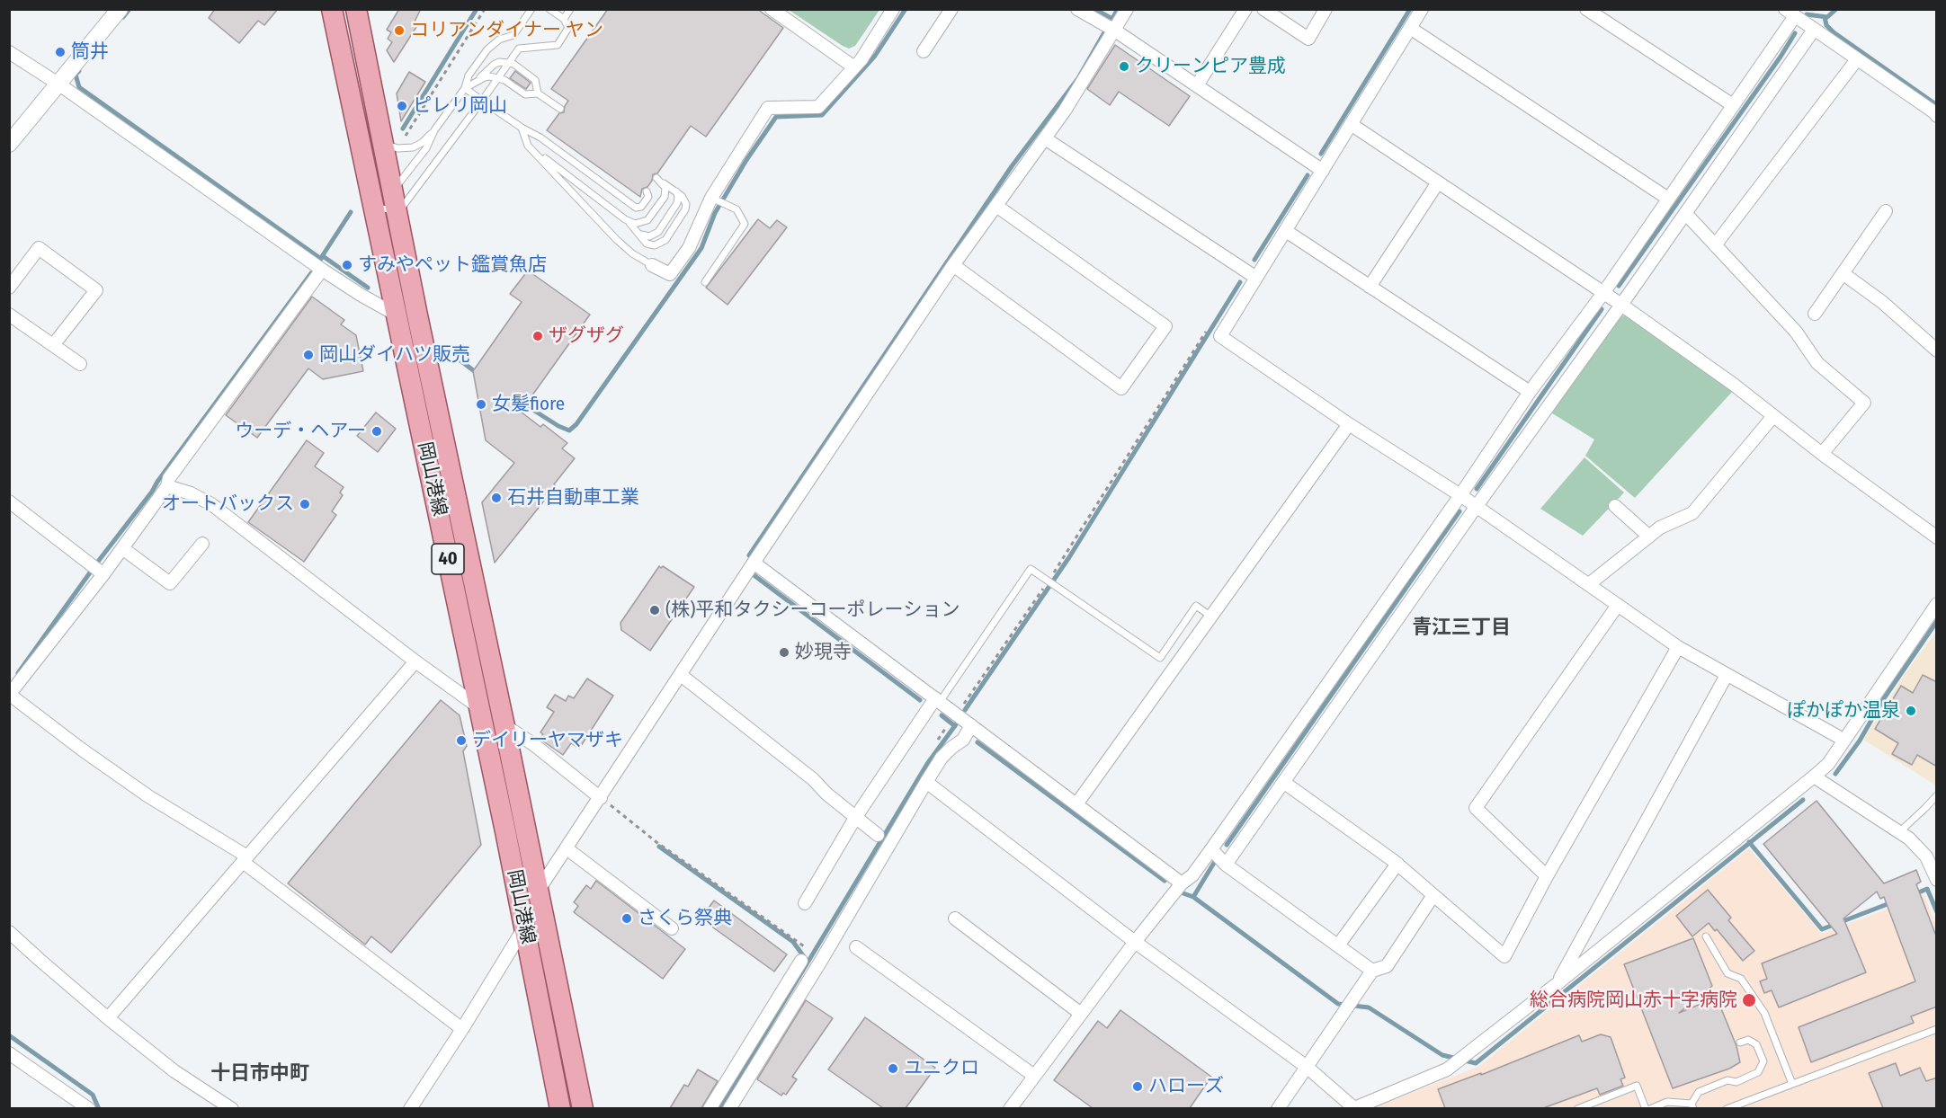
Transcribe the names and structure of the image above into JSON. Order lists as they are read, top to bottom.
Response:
{
  "streets": {
    "main road": ["岡山港線", "40"]
  },
  "districts": ["青江三丁目", "十日市中町"],
  "places": [
    "コリアンダイナー ヤン",
    "筒井",
    "クリーンピア豊成",
    "ピレリ岡山",
    "すみやペット鑑賞魚店",
    "ザグザグ",
    "岡山ダイハツ販売",
    "女髪fiore",
    "ウーデ・ヘアー",
    "石井自動車工業",
    "オートバックス",
    "(株)平和タクシーコーポレーション",
    "妙現寺",
    "ぽかぽか温泉",
    "デイリーヤマザキ",
    "さくら祭典",
    "総合病院岡山赤十字病院",
    "ユニクロ",
    "ハローズ"
  ]
}
